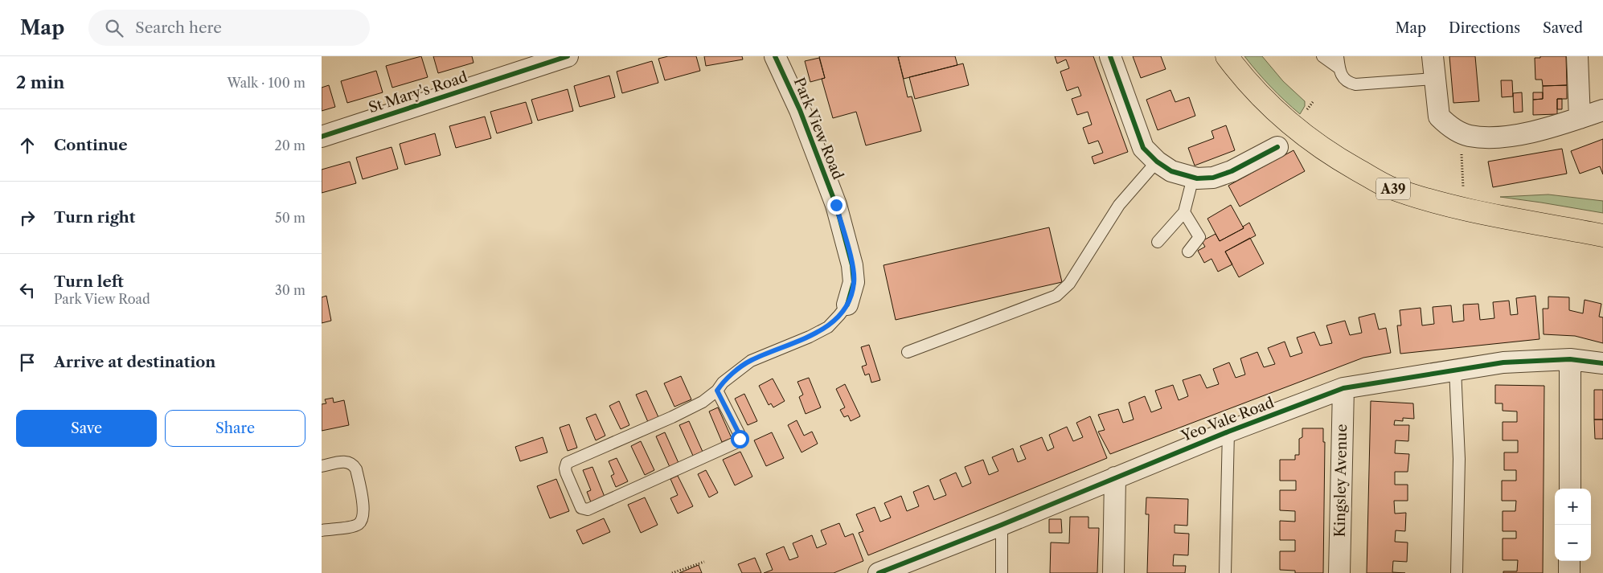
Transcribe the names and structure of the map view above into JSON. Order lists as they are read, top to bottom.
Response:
{
  "streets": {
    "main road": ["A39"],
    "street": [
      "St Mary's Road",
      "Park View Road",
      "Yeo Vale Road",
      "Kingsley Avenue"
    ]
  },
  "crossings": [
    ["Yeo Vale Road", "Kingsley Avenue"]
  ],
  "page": {
    "header": "Map",
    "search": "Search here",
    "nav": ["Map", "Directions", "Saved"],
    "heading": ["2 min", "Walk · 100 m"],
    "list": [
      ["Continue", "20 m"],
      ["Turn right", "50 m"],
      ["Turn left", "Park View Road", "30 m"],
      "Arrive at destination"
    ],
    "buttons": ["Save", "Share"],
    "map_buttons": ["+", "−"]
  }
}
